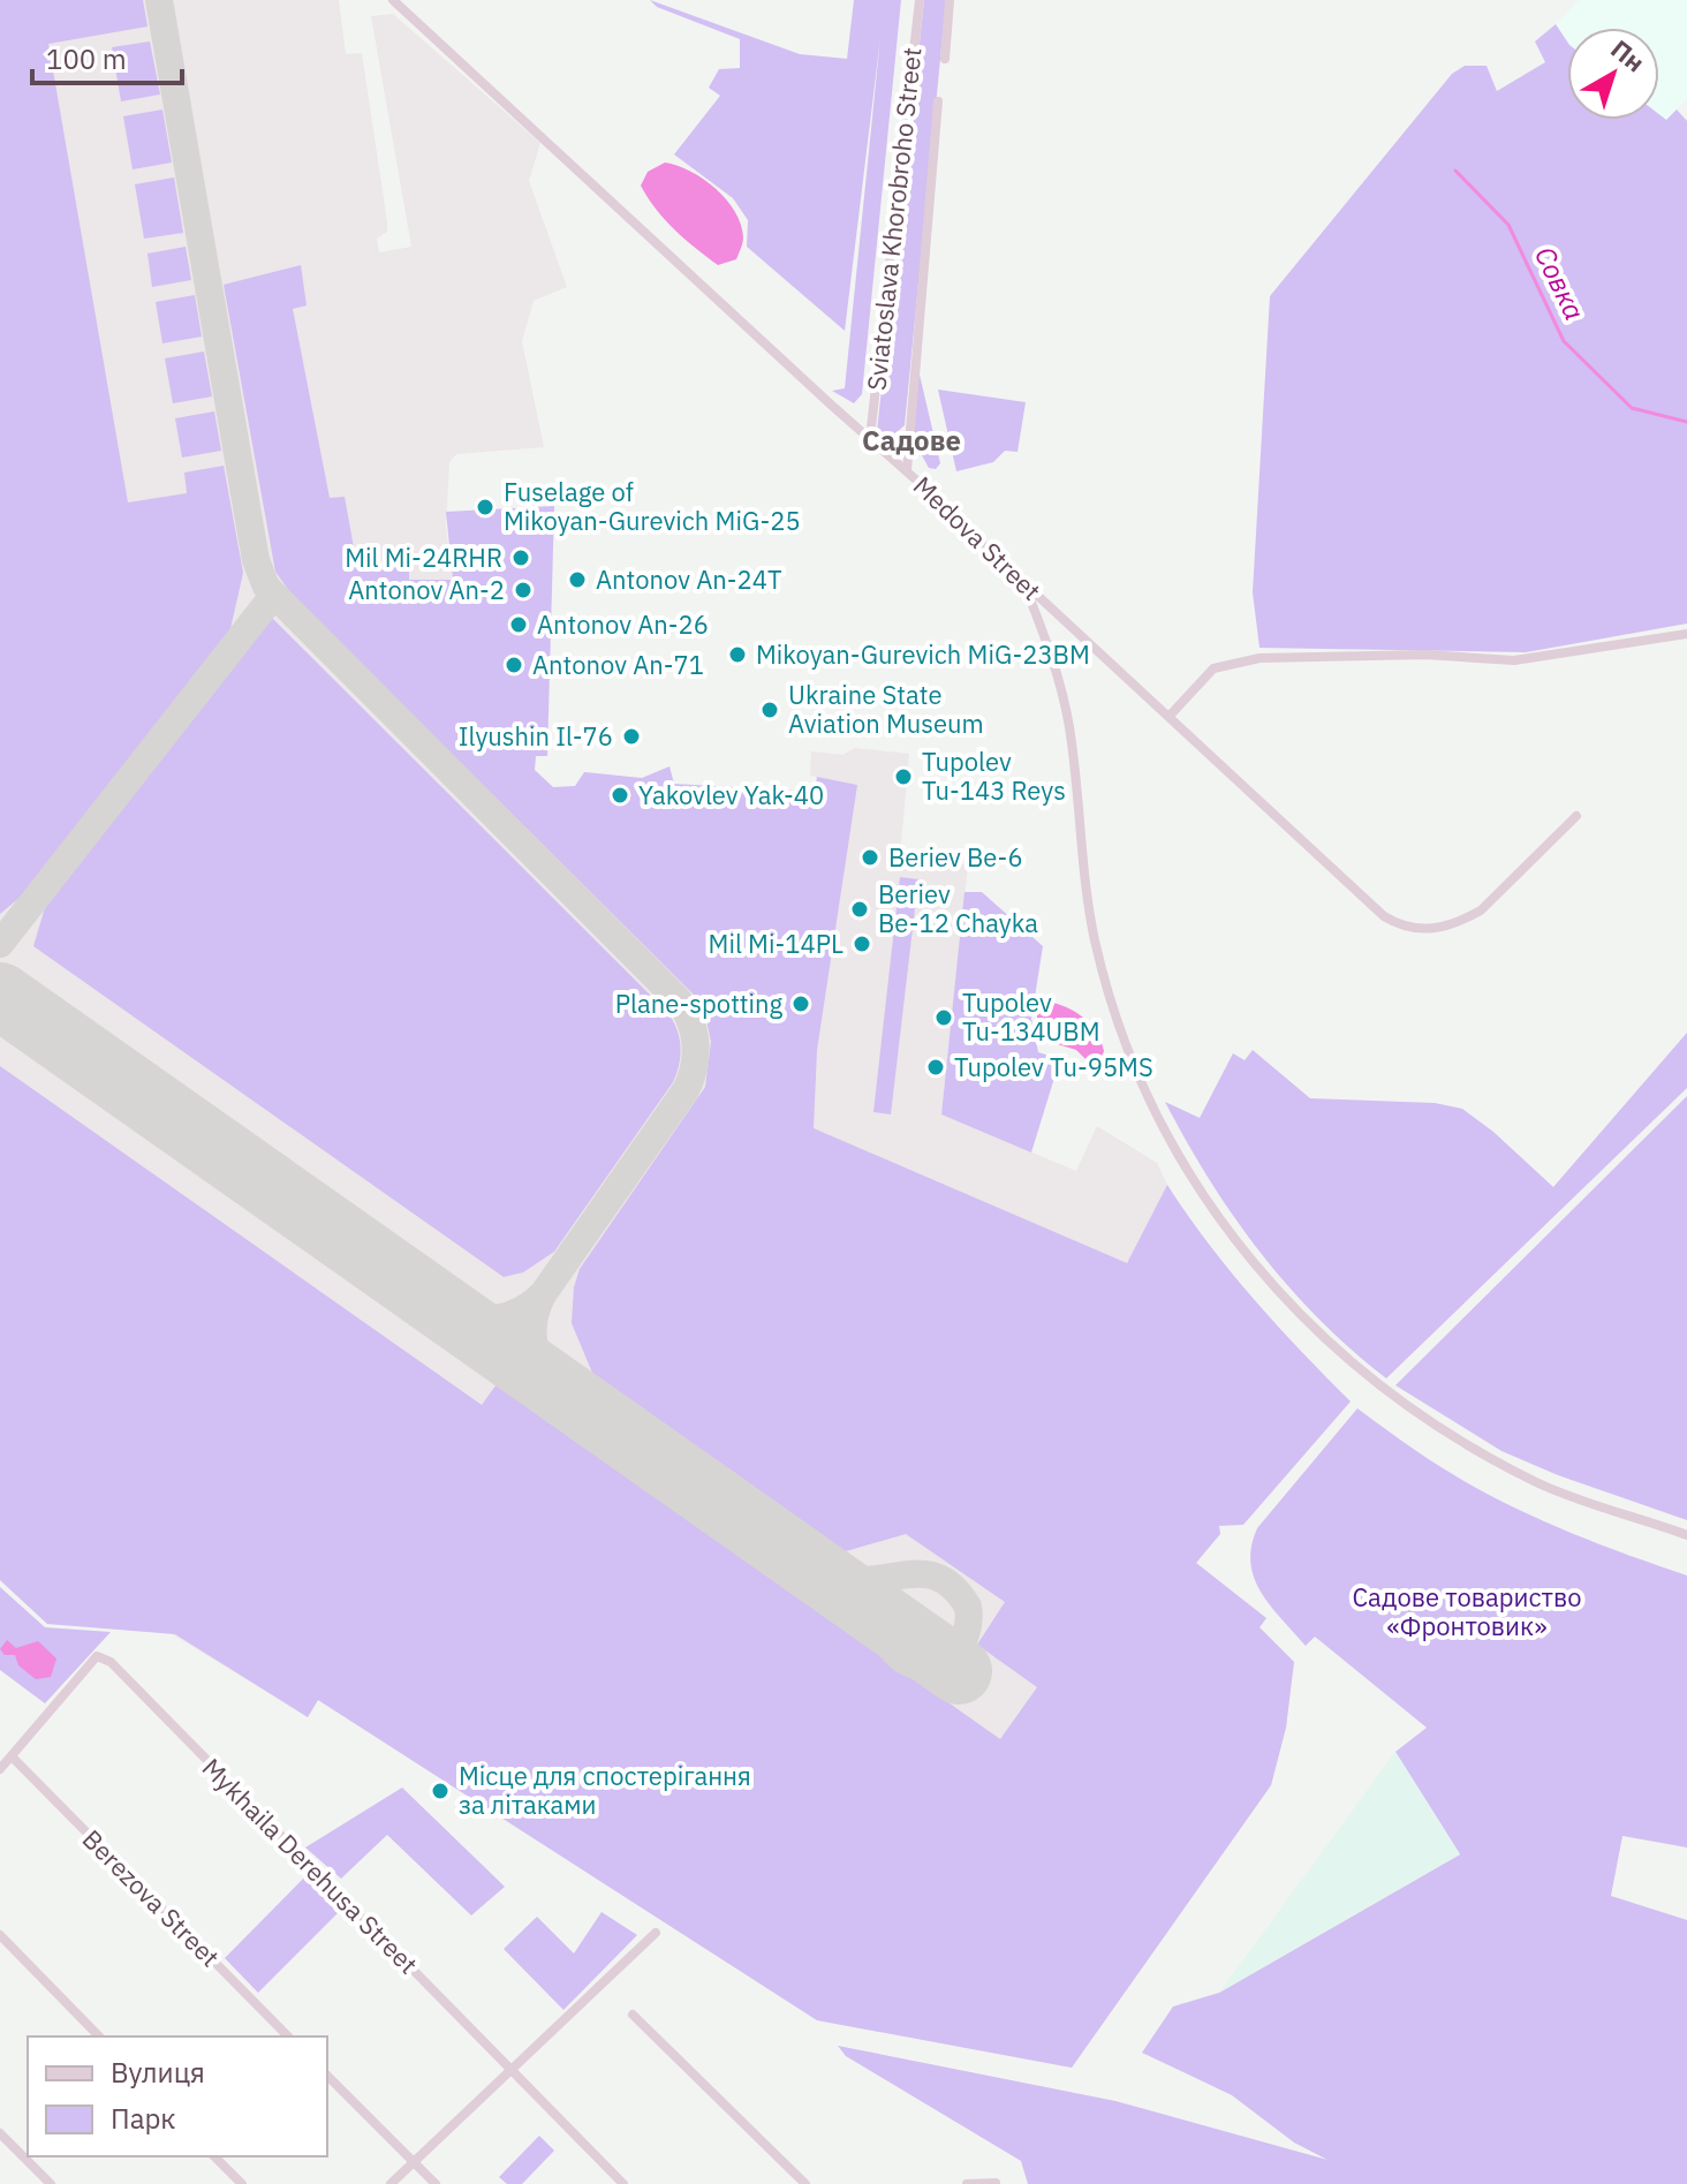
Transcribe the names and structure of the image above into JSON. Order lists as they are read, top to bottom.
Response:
{
  "streets": {
    "street": [
      "Sviatoslava Khorobroho Street",
      "Medova Street",
      "Mykhaila Derehusa Street",
      "Berezova Street"
    ]
  },
  "crossings": [
    ["Sviatoslava Khorobroho Street", "Medova Street"],
    ["Mykhaila Derehusa Street", "Berezova Street"]
  ],
  "districts": ["Садове"],
  "water": ["Совка"],
  "parks": ["Садове товариство «Фронтовик»"],
  "places": [
    "Fuselage of Mikoyan-Gurevich MiG-25",
    "Mil Mi-24RHR",
    "Antonov An-24T",
    "Antonov An-2",
    "Antonov An-26",
    "Mikoyan-Gurevich MiG-23BM",
    "Antonov An-71",
    "Ukraine State Aviation Museum",
    "Ilyushin Il-76",
    "Tupolev Tu-143 Reys",
    "Yakovlev Yak-40",
    "Beriev Be-6",
    "Beriev Be-12 Chayka",
    "Mil Mi-14PL",
    "Plane-spotting",
    "Tupolev Tu-134UBM",
    "Tupolev Tu-95MS",
    "Місце для спостерігання за літаками"
  ],
  "legend": ["Вулиця", "Парк"],
  "scale_bar": "100 m",
  "north": "top right"
}
